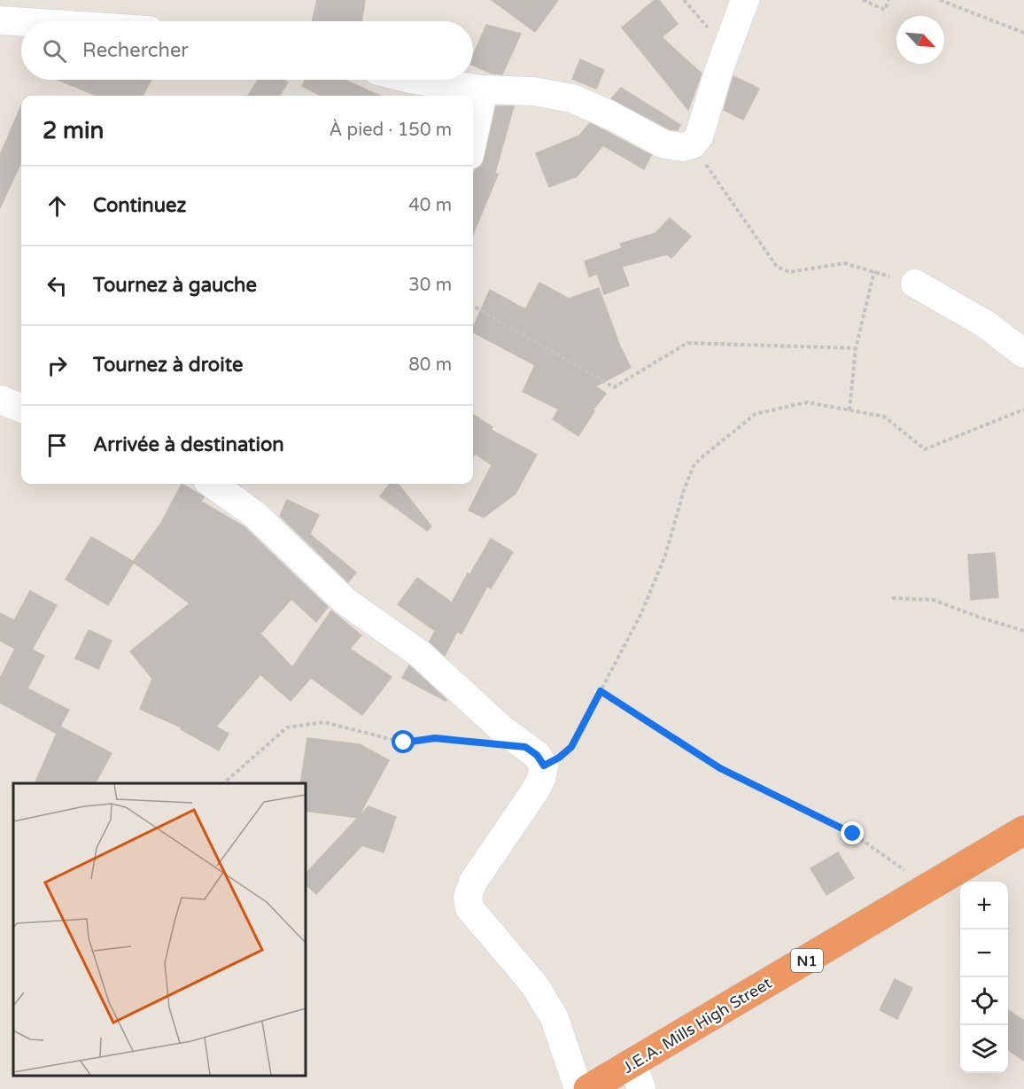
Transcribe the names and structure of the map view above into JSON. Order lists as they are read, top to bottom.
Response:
{
  "streets": {
    "highway": ["N1", "J.E.A. Mills High Street"]
  },
  "north": "bottom right",
  "page": {
    "search": "Rechercher",
    "heading": ["2 min", "À pied · 150 m"],
    "list": [
      ["Continuez", "40 m"],
      ["Tournez à gauche", "30 m"],
      ["Tournez à droite", "80 m"],
      "Arrivée à destination"
    ],
    "map_buttons": ["+", "−"]
  }
}
